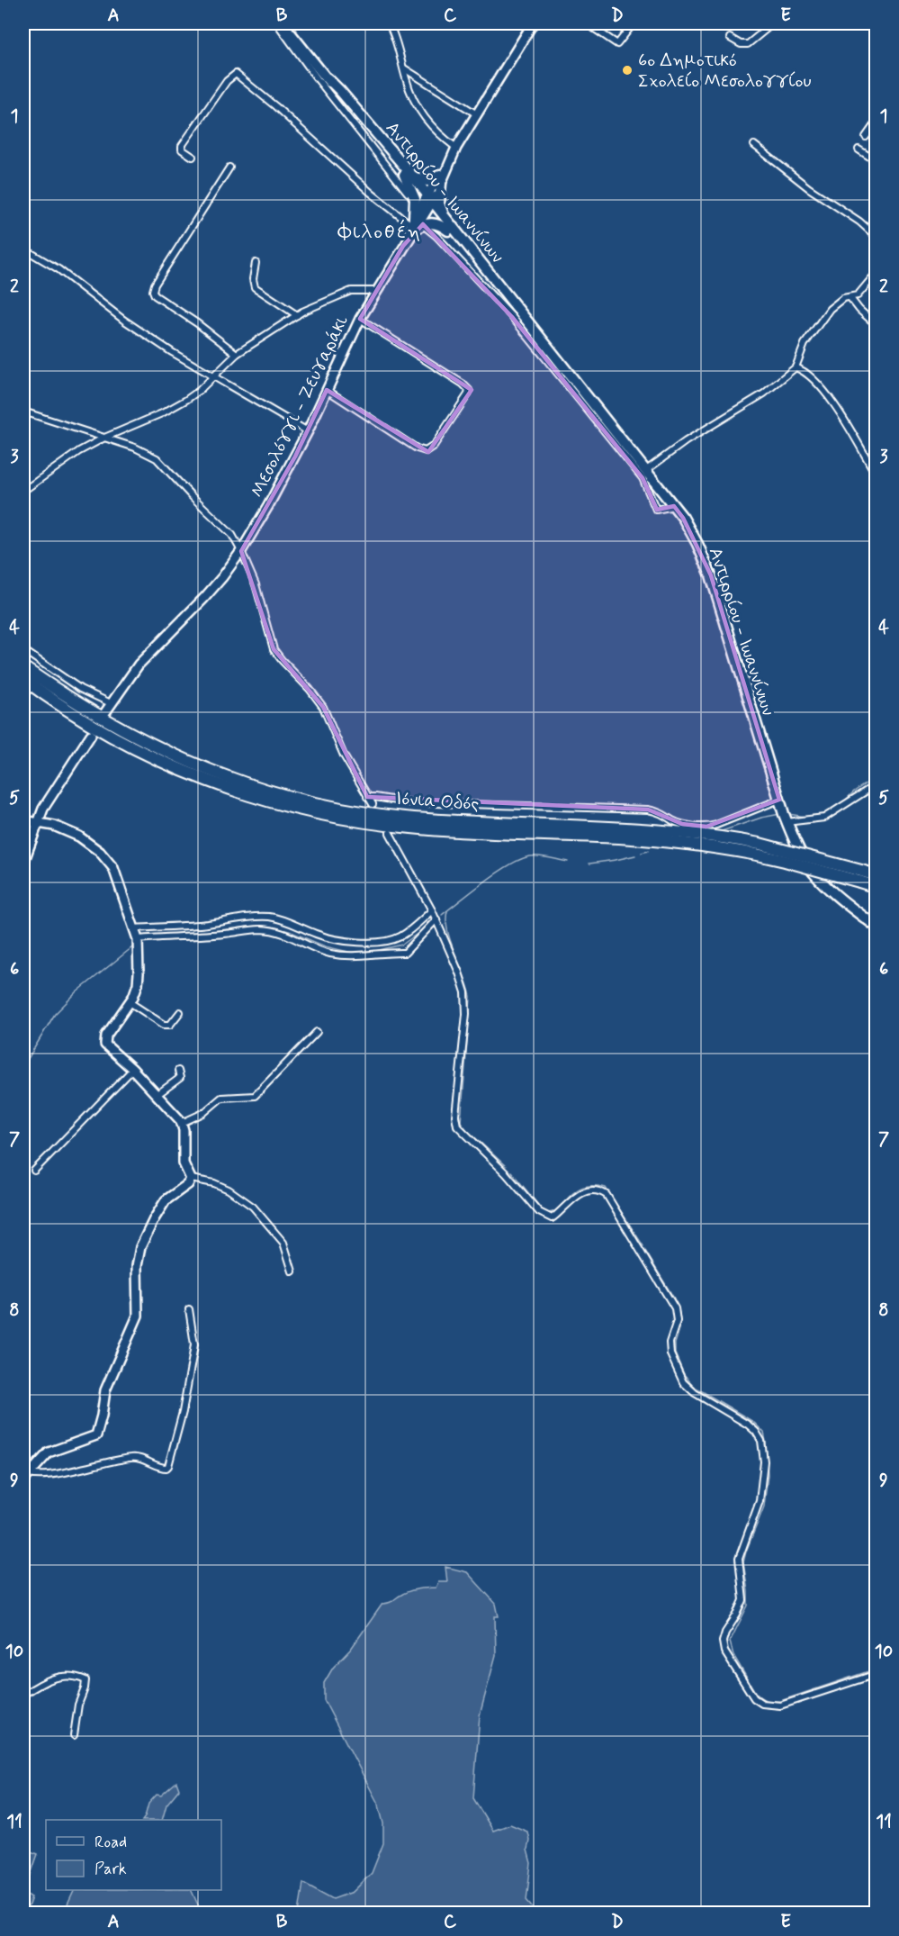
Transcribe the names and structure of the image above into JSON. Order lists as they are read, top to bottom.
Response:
{
  "streets": {
    "highway": ["Ιόνια Οδός"],
    "main road": ["Αντιρρίου - Ιωαννίνων", "Μεσολόγγι - Ζευγαράκι"]
  },
  "crossings": [
    ["Αντιρρίου - Ιωαννίνων", "Μεσολόγγι - Ζευγαράκι"]
  ],
  "districts": ["Φιλοθέη"],
  "places": ["6ο Δημοτικό Σχολείο Μεσολογγίου"],
  "legend": ["Road", "Park"],
  "grid": {
    "columns": [
      "A",
      "B",
      "C",
      "D",
      "E"
    ],
    "rows": [
      "1",
      "2",
      "3",
      "4",
      "5",
      "6",
      "7",
      "8",
      "9",
      "10",
      "11"
    ]
  }
}
